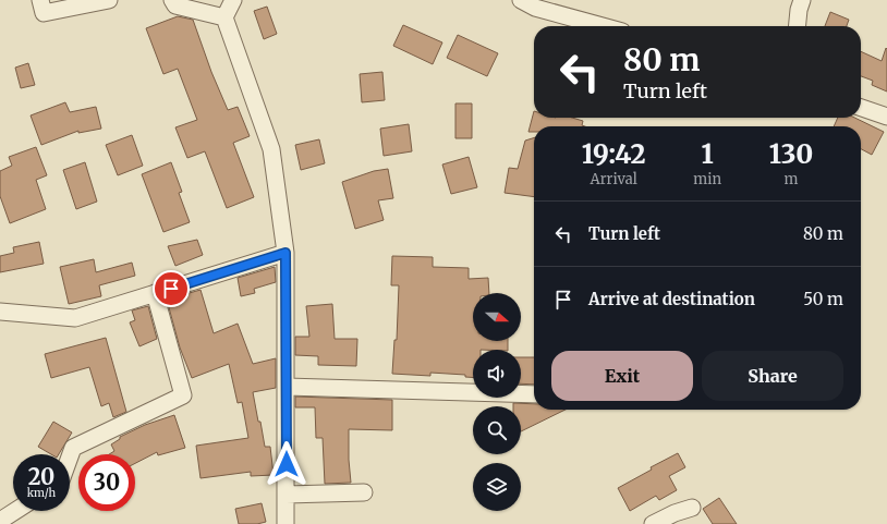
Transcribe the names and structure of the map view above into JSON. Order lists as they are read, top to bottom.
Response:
{
  "north": "right",
  "page": {
    "turn": ["80 m", "Turn left"],
    "eta": [
      "19:42",
      "Arrival",
      "1",
      "min",
      "130",
      "m"
    ],
    "list": [
      {
        "name": "Turn left",
        "value": "80 m"
      },
      {
        "name": "Arrive at destination",
        "value": "50 m"
      }
    ],
    "buttons": ["Exit", "Share"],
    "speed": "20 km/h",
    "limit": "30"
  }
}
